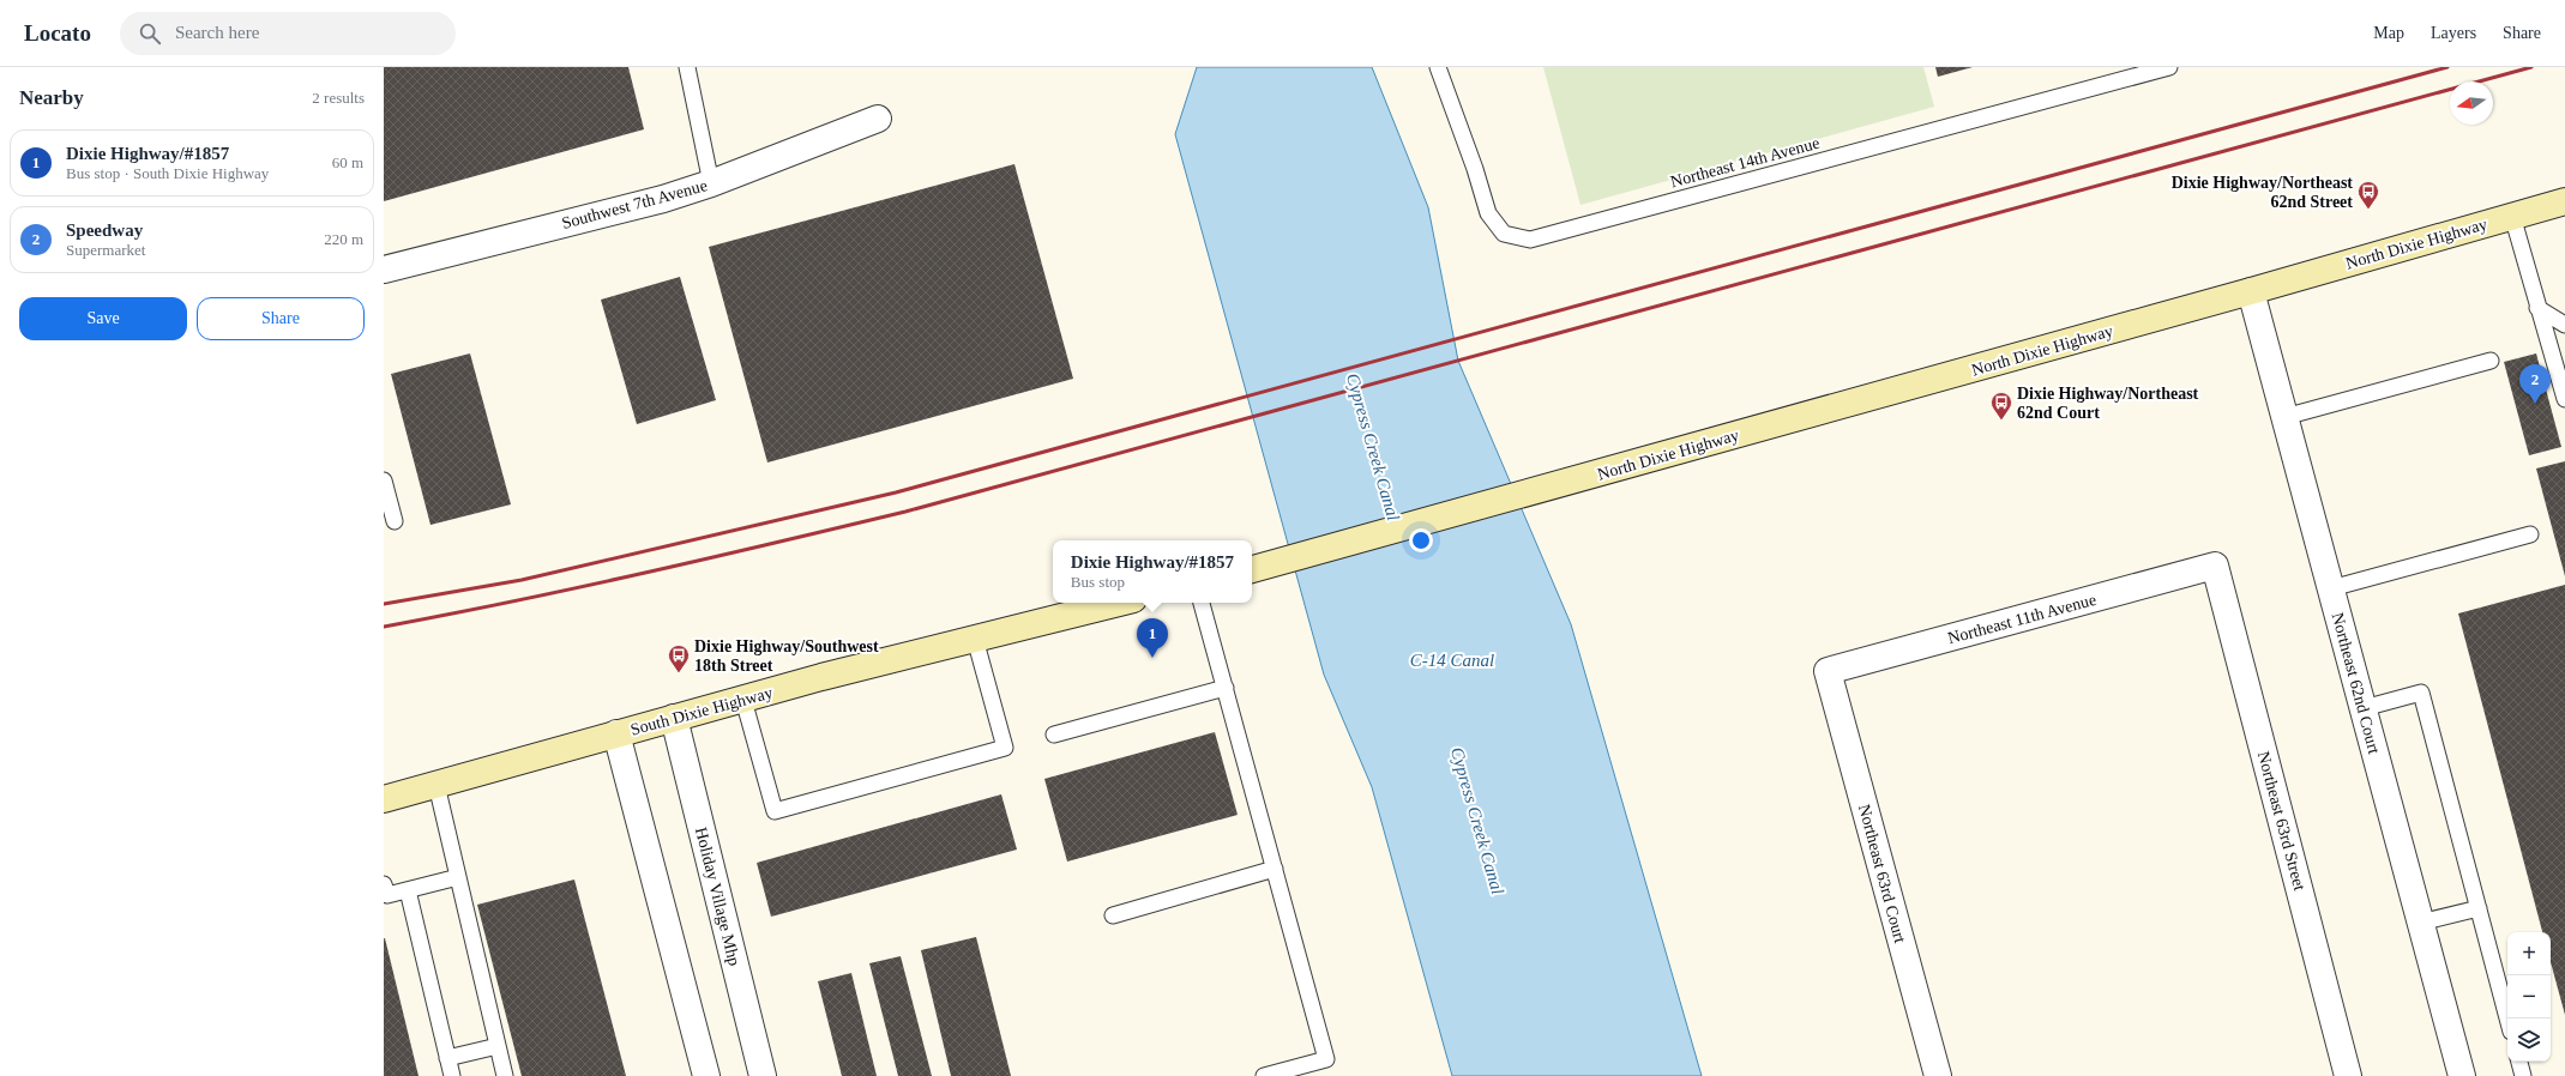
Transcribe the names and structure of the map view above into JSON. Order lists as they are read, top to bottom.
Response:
{
  "streets": {
    "main road": ["North Dixie Highway", "South Dixie Highway"],
    "street": [
      "Southwest 7th Avenue",
      "Northeast 11th Avenue",
      "Northeast 62nd Court",
      "Northeast 63rd Street",
      "Northeast 63rd Court",
      "Holiday Village Mhp"
    ],
    "lane": ["Northeast 14th Avenue"]
  },
  "crossings": [
    ["North Dixie Highway", "Northeast 62nd Court"],
    ["Northeast 11th Avenue", "Northeast 63rd Street"],
    ["Northeast 11th Avenue", "Northeast 63rd Court"],
    ["South Dixie Highway", "Holiday Village Mhp"]
  ],
  "water": ["Cypress Creek Canal", "C-14 Canal"],
  "places": {
    "bus stop": ["Dixie Highway/Northeast 62nd Street", "Dixie Highway/Northeast 62nd Court", "Dixie Highway/Southwest 18th Street"]
  },
  "north": "left",
  "page": {
    "header": "Locato",
    "search": "Search here",
    "nav": ["Map", "Layers", "Share"],
    "heading": ["Nearby", "2 results"],
    "list": [
      {
        "mark": "1",
        "name": "Dixie Highway/#1857",
        "note": "Bus stop · South Dixie Highway",
        "value": "60 m"
      },
      {
        "mark": "2",
        "name": "Speedway",
        "note": "Supermarket",
        "value": "220 m"
      }
    ],
    "buttons": ["Save", "Share"],
    "pins": ["2", "1"],
    "popup": ["Dixie Highway/#1857", "Bus stop"],
    "map_buttons": ["+", "−"]
  }
}
